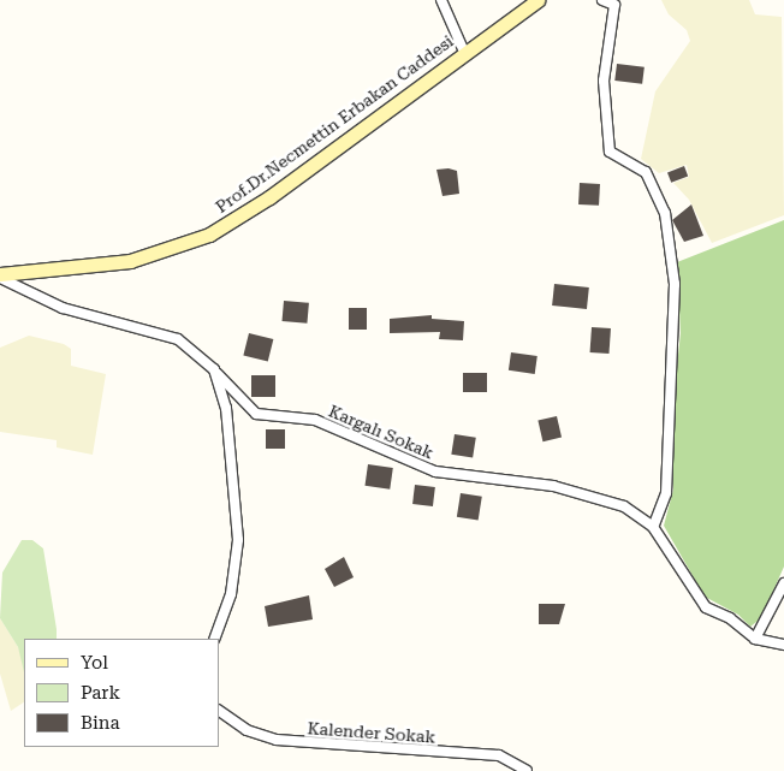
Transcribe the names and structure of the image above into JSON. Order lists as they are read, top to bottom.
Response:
{
  "streets": {
    "main road": ["Prof.Dr.Necmettin Erbakan Caddesi"],
    "street": ["Kargalı Sokak", "Kalender Sokak"]
  },
  "crossings": [
    ["Prof.Dr.Necmettin Erbakan Caddesi", "Kargalı Sokak"]
  ],
  "legend": ["Yol", "Park", "Bina"]
}
